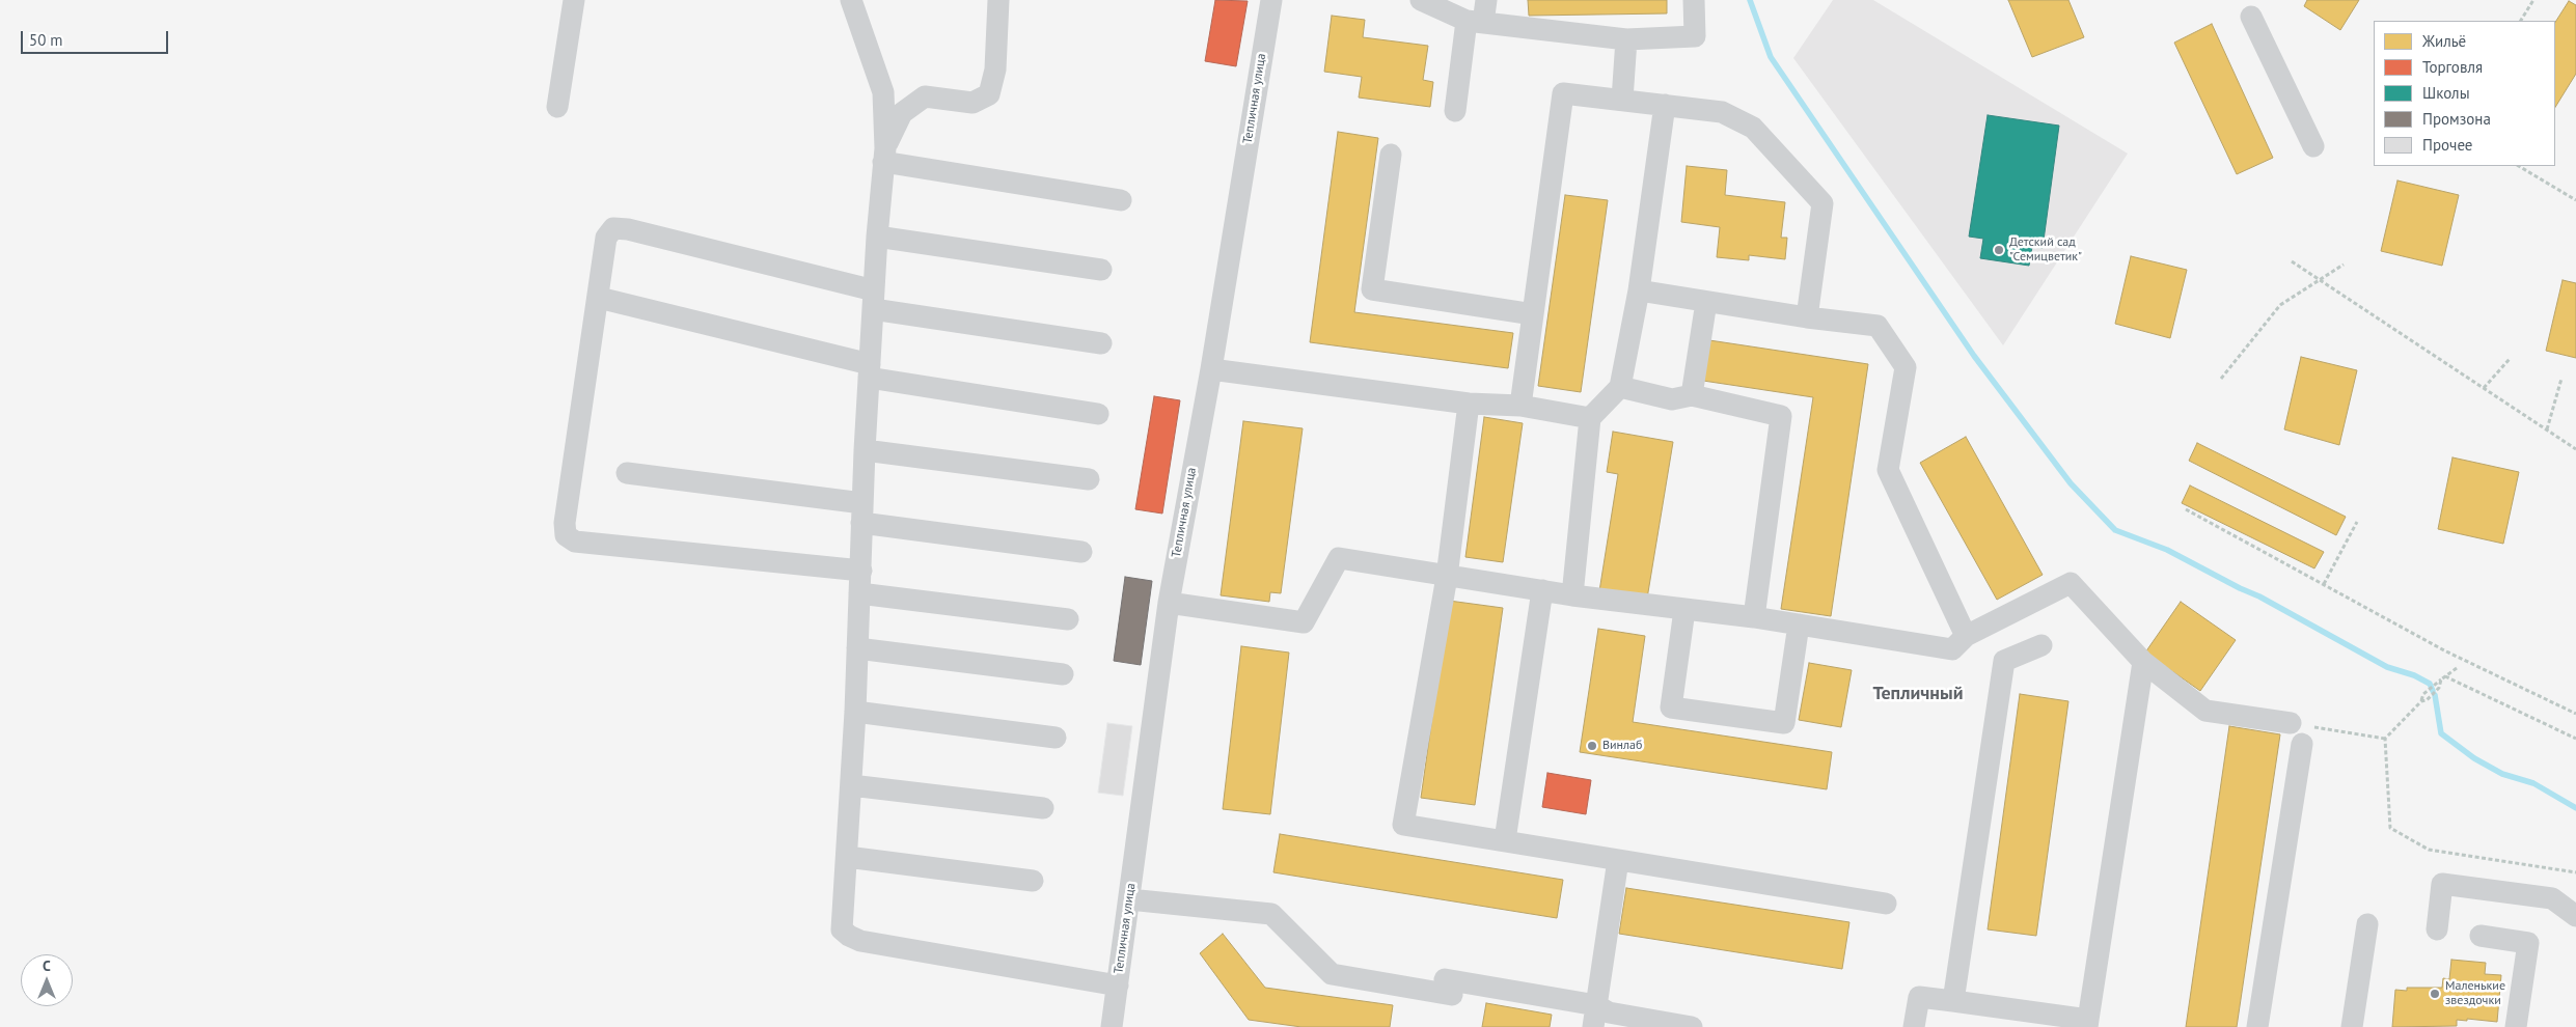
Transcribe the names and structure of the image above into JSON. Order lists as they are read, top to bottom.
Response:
{
  "streets": {
    "street": ["Тепличная улица"]
  },
  "districts": ["Тепличный"],
  "places": ["Детский сад \"Семицветик\"", "Винлаб", "Маленькие звездочки"],
  "legend": [
    "Жильё",
    "Торговля",
    "Школы",
    "Промзона",
    "Прочее"
  ],
  "scale_bar": "50 m",
  "north": "top"
}
